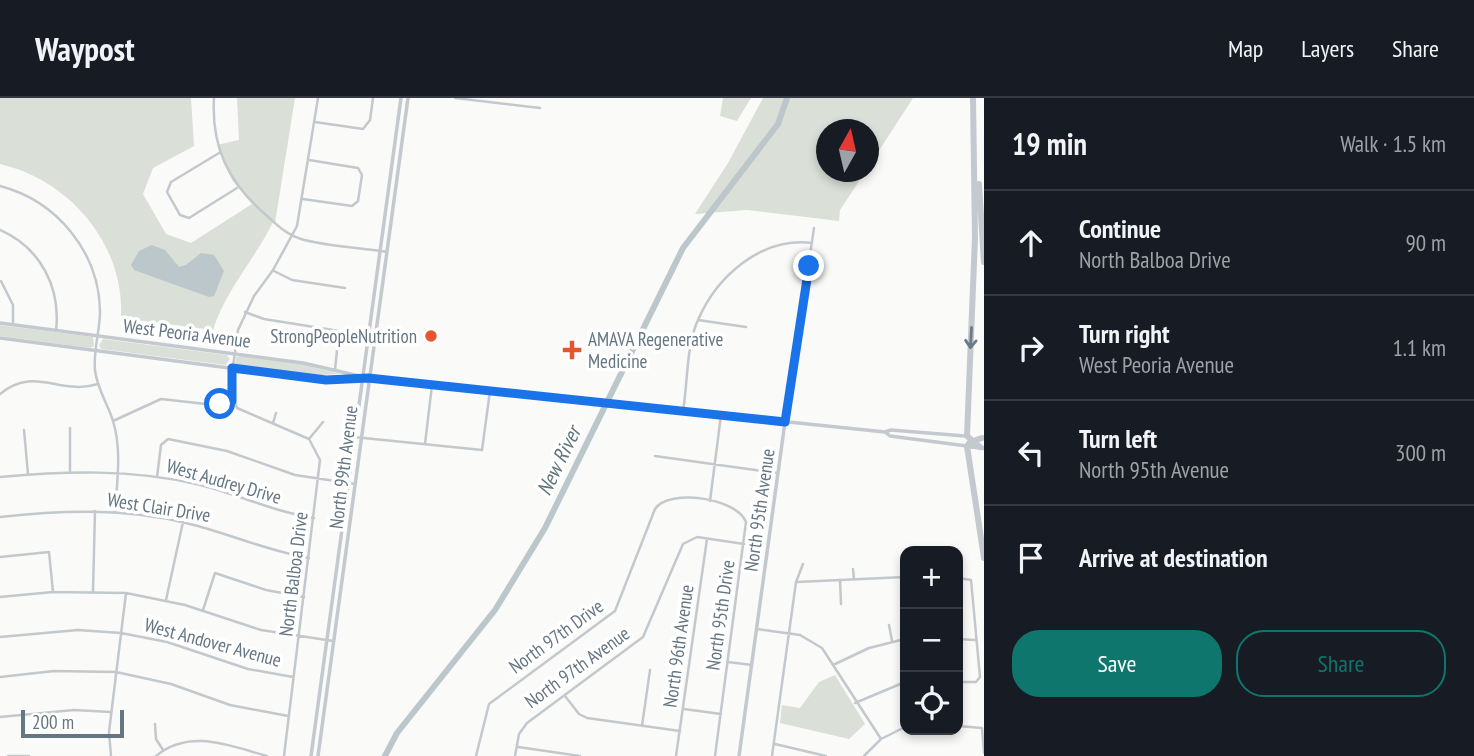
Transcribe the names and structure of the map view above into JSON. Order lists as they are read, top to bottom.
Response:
{
  "streets": {
    "main road": ["West Peoria Avenue", "North 99th Avenue", "North 95th Avenue"],
    "street": [
      "West Audrey Drive",
      "West Clair Drive",
      "North Balboa Drive",
      "North 95th Drive",
      "North 97th Drive",
      "West Andover Avenue",
      "North 96th Avenue",
      "North 97th Avenue"
    ]
  },
  "crossings": [
    ["West Peoria Avenue", "North 99th Avenue"],
    ["West Peoria Avenue", "North 95th Avenue"],
    ["West Audrey Drive", "North Balboa Drive"],
    ["West Clair Drive", "North Balboa Drive"],
    ["North Balboa Drive", "West Andover Avenue"],
    ["North 95th Drive", "North 97th Drive"],
    ["North 96th Avenue", "North 97th Avenue"]
  ],
  "water": ["New River"],
  "places": {
    "other": ["StrongPeopleNutrition"],
    "health": ["AMAVA Regenerative Medicine"]
  },
  "scale_bar": "200 m",
  "north": "top",
  "page": {
    "header": "Waypost",
    "nav": ["Map", "Layers", "Share"],
    "heading": ["19 min", "Walk · 1.5 km"],
    "list": [
      ["Continue", "North Balboa Drive", "90 m"],
      ["Turn right", "West Peoria Avenue", "1.1 km"],
      ["Turn left", "North 95th Avenue", "300 m"],
      "Arrive at destination"
    ],
    "map_buttons": ["+", "−"],
    "buttons": ["Save", "Share"],
    "scale": "200 m"
  }
}
